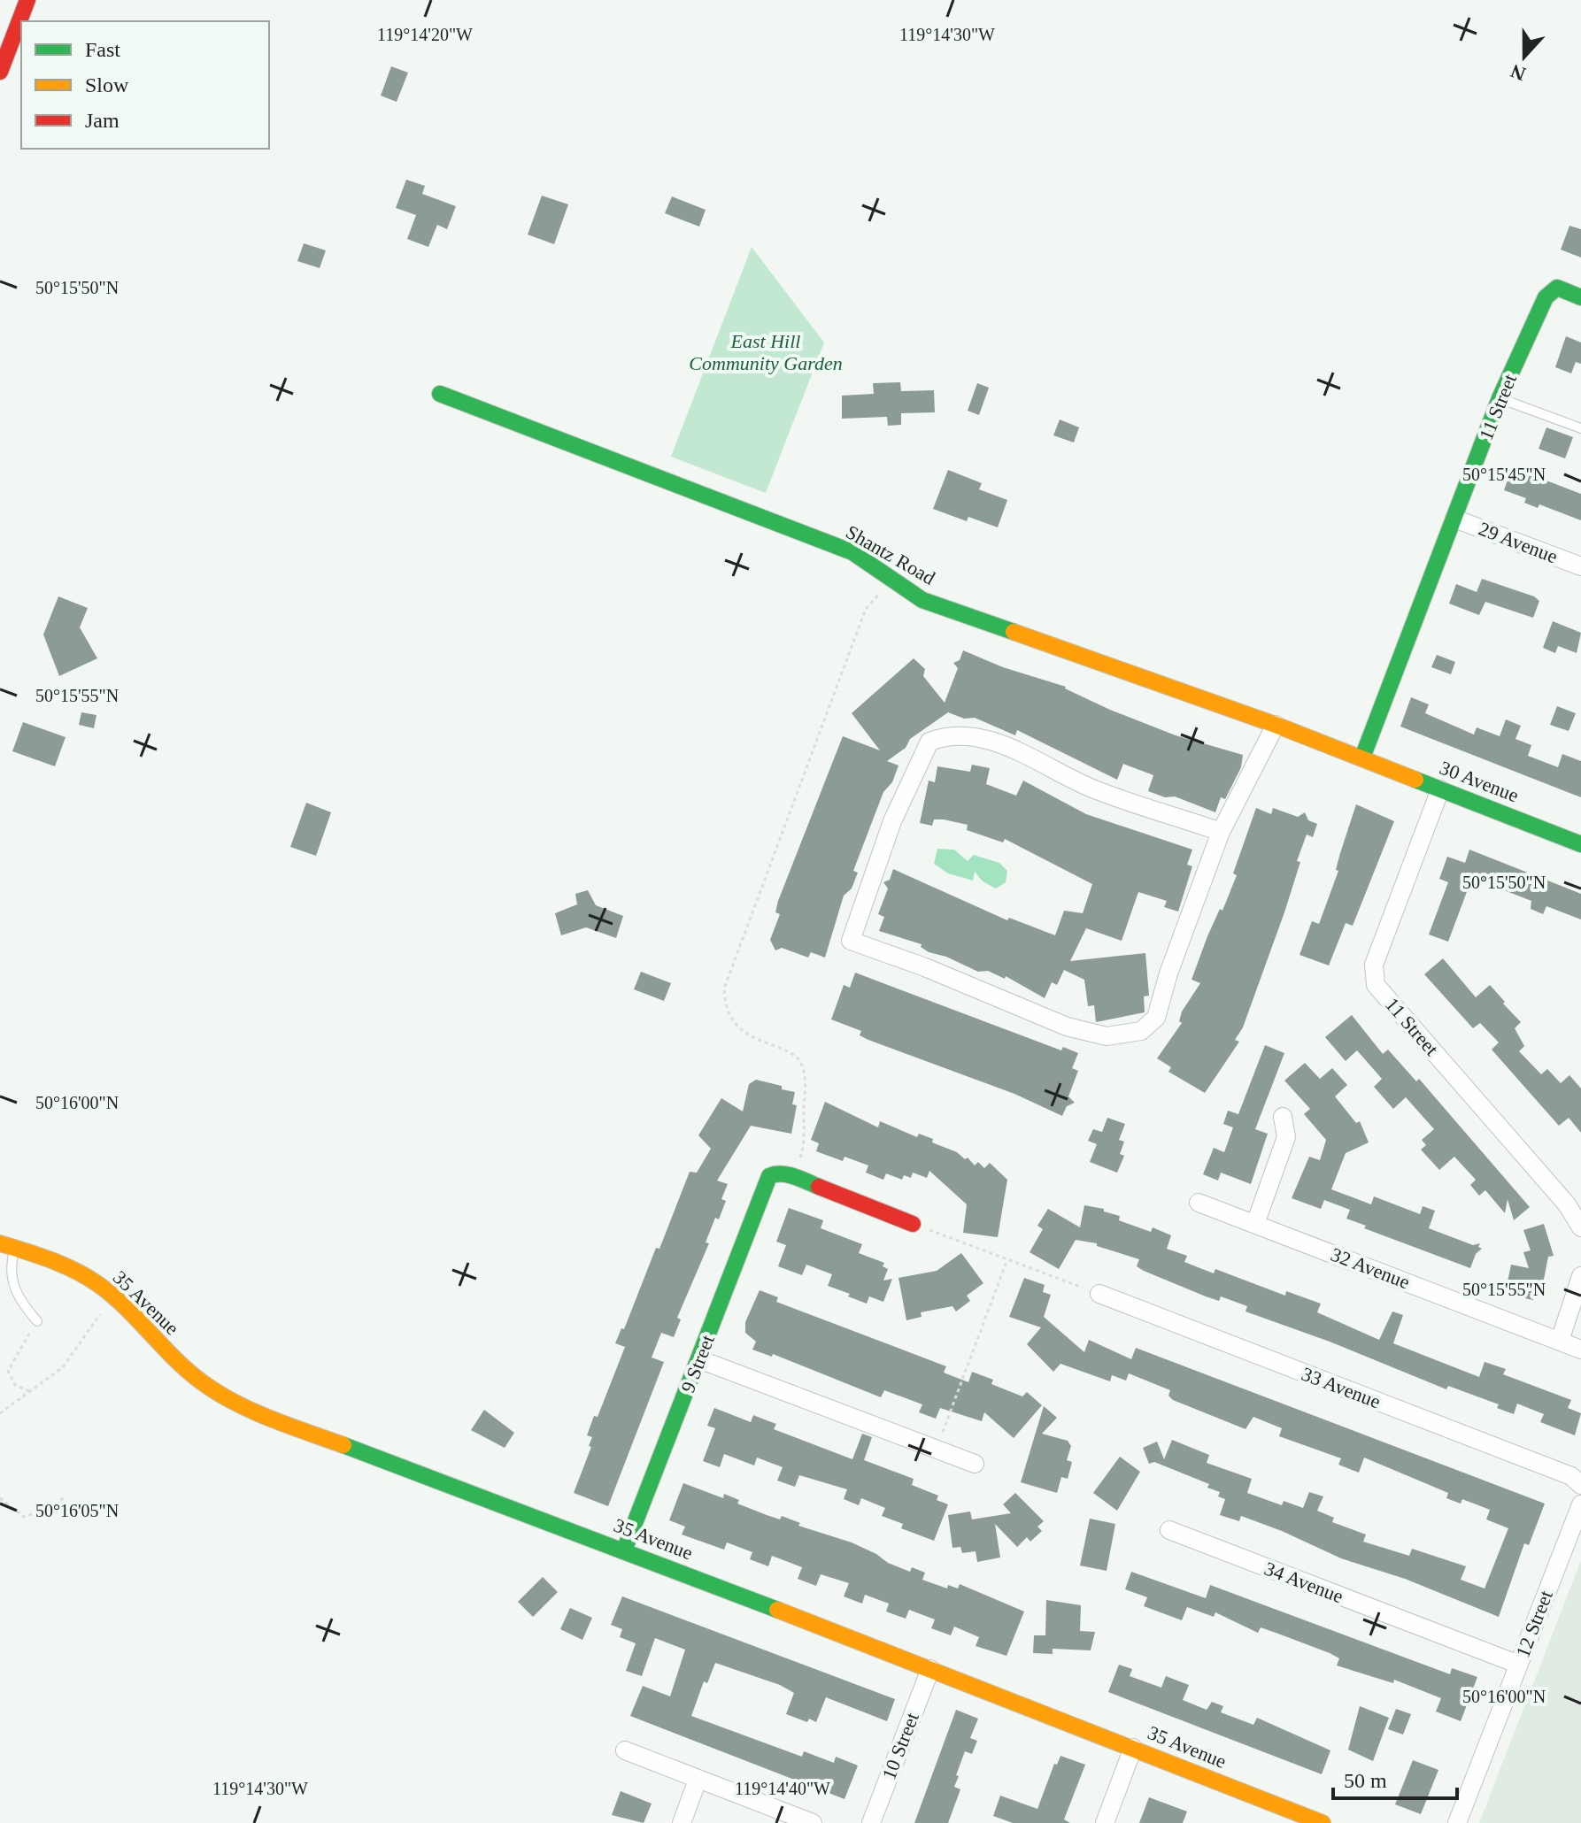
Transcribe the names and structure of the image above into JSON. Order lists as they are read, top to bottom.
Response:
{
  "streets": {
    "street": [
      "11 Street",
      "29 Avenue",
      "Shantz Road",
      "30 Avenue",
      "32 Avenue",
      "35 Avenue",
      "9 Street",
      "33 Avenue",
      "34 Avenue",
      "12 Street",
      "10 Street"
    ]
  },
  "crossings": [
    ["11 Street", "29 Avenue"],
    ["11 Street", "Shantz Road"],
    ["11 Street", "30 Avenue"],
    ["Shantz Road", "30 Avenue"],
    ["35 Avenue", "9 Street"],
    ["35 Avenue", "10 Street"],
    ["34 Avenue", "12 Street"]
  ],
  "parks": ["East Hill Community Garden"],
  "legend": ["Fast", "Slow", "Jam"],
  "scale_bar": "50 m",
  "north": "bottom",
  "coordinates": [
    "119°14'20\"W",
    "119°14'30\"W",
    "50°15'50\"N",
    "50°15'45\"N",
    "50°15'55\"N",
    "50°16'00\"N",
    "50°16'05\"N",
    "119°14'40\"W"
  ]
}
